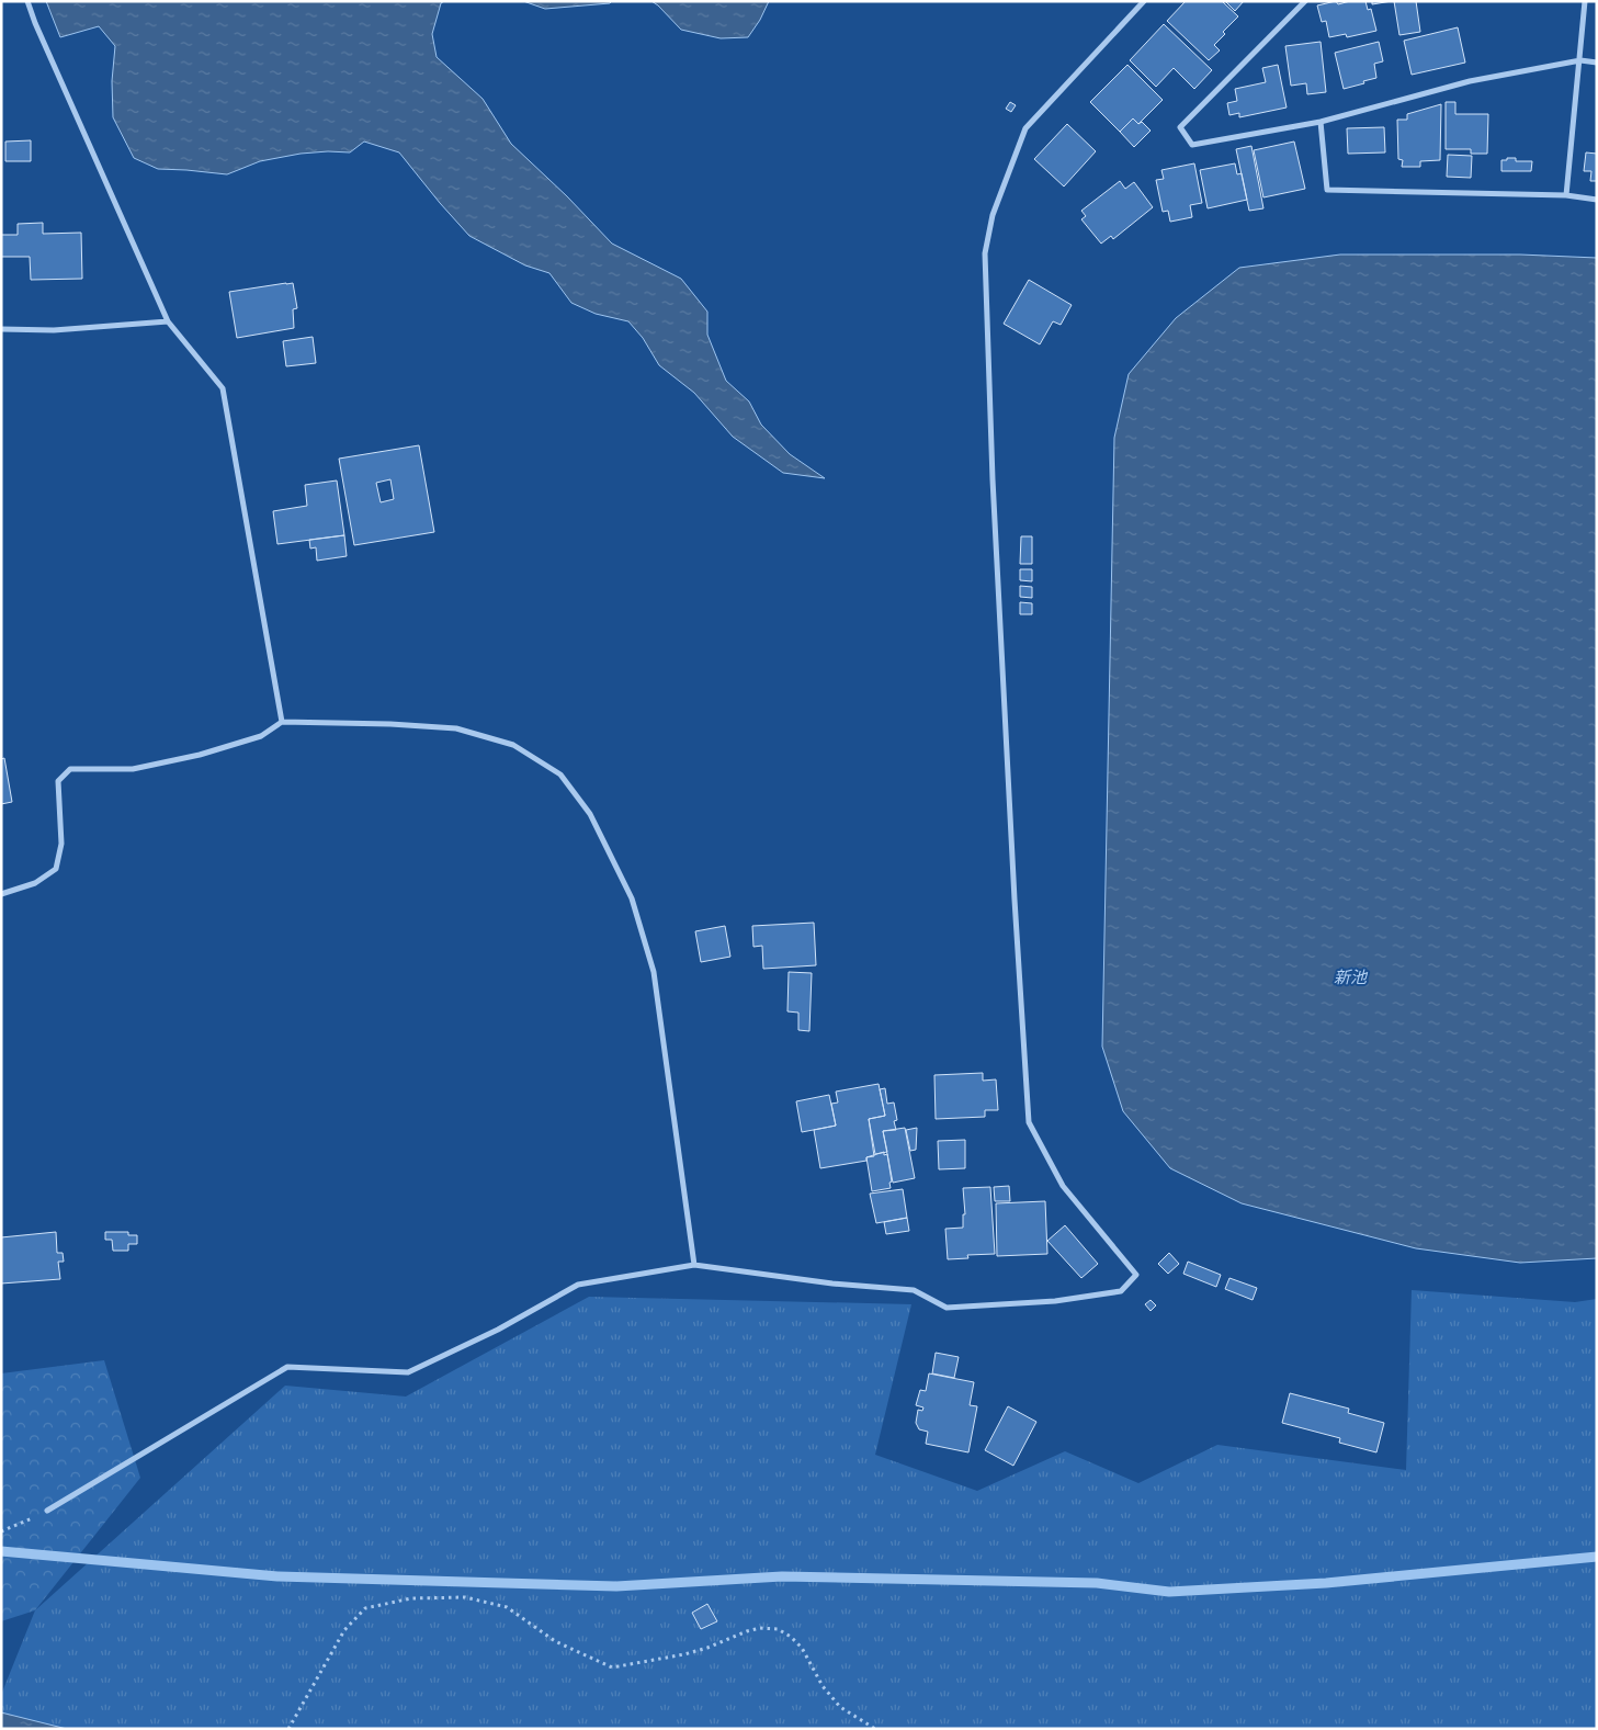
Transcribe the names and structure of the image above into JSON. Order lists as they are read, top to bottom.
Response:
{
  "water": ["新池"]
}
